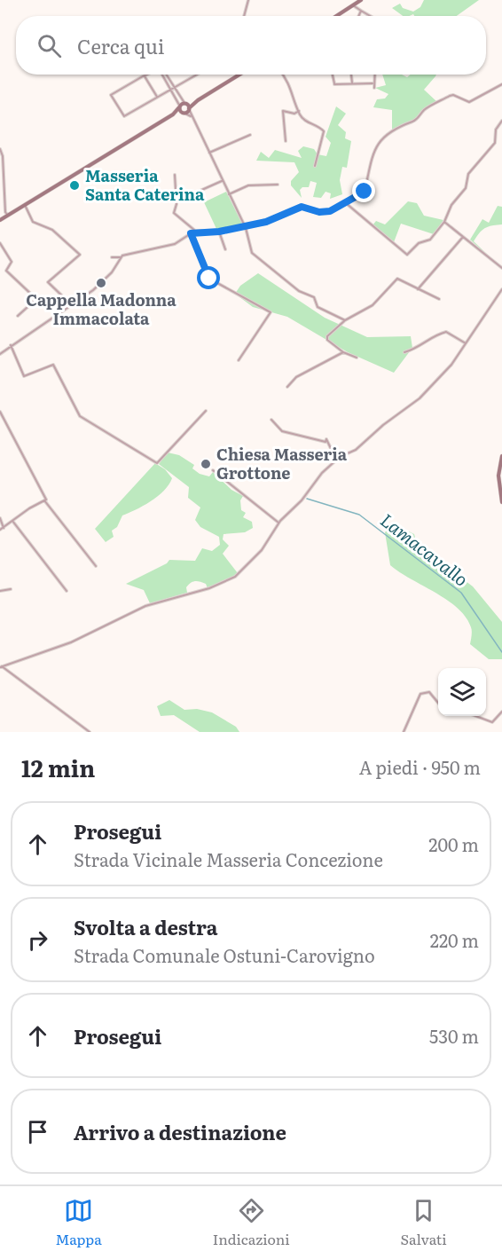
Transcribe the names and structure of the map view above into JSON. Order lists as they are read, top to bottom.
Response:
{
  "water": ["Lamacavallo"],
  "places": ["Masseria Santa Caterina", "Cappella Madonna Immacolata", "Chiesa Masseria Grottone"],
  "page": {
    "search": "Cerca qui",
    "heading": ["12 min", "A piedi · 950 m"],
    "list": [
      ["Prosegui", "Strada Vicinale Masseria Concezione", "200 m"],
      ["Svolta a destra", "Strada Comunale Ostuni-Carovigno", "220 m"],
      ["Prosegui", "530 m"],
      "Arrivo a destinazione"
    ],
    "nav": ["Mappa", "Indicazioni", "Salvati"]
  }
}
